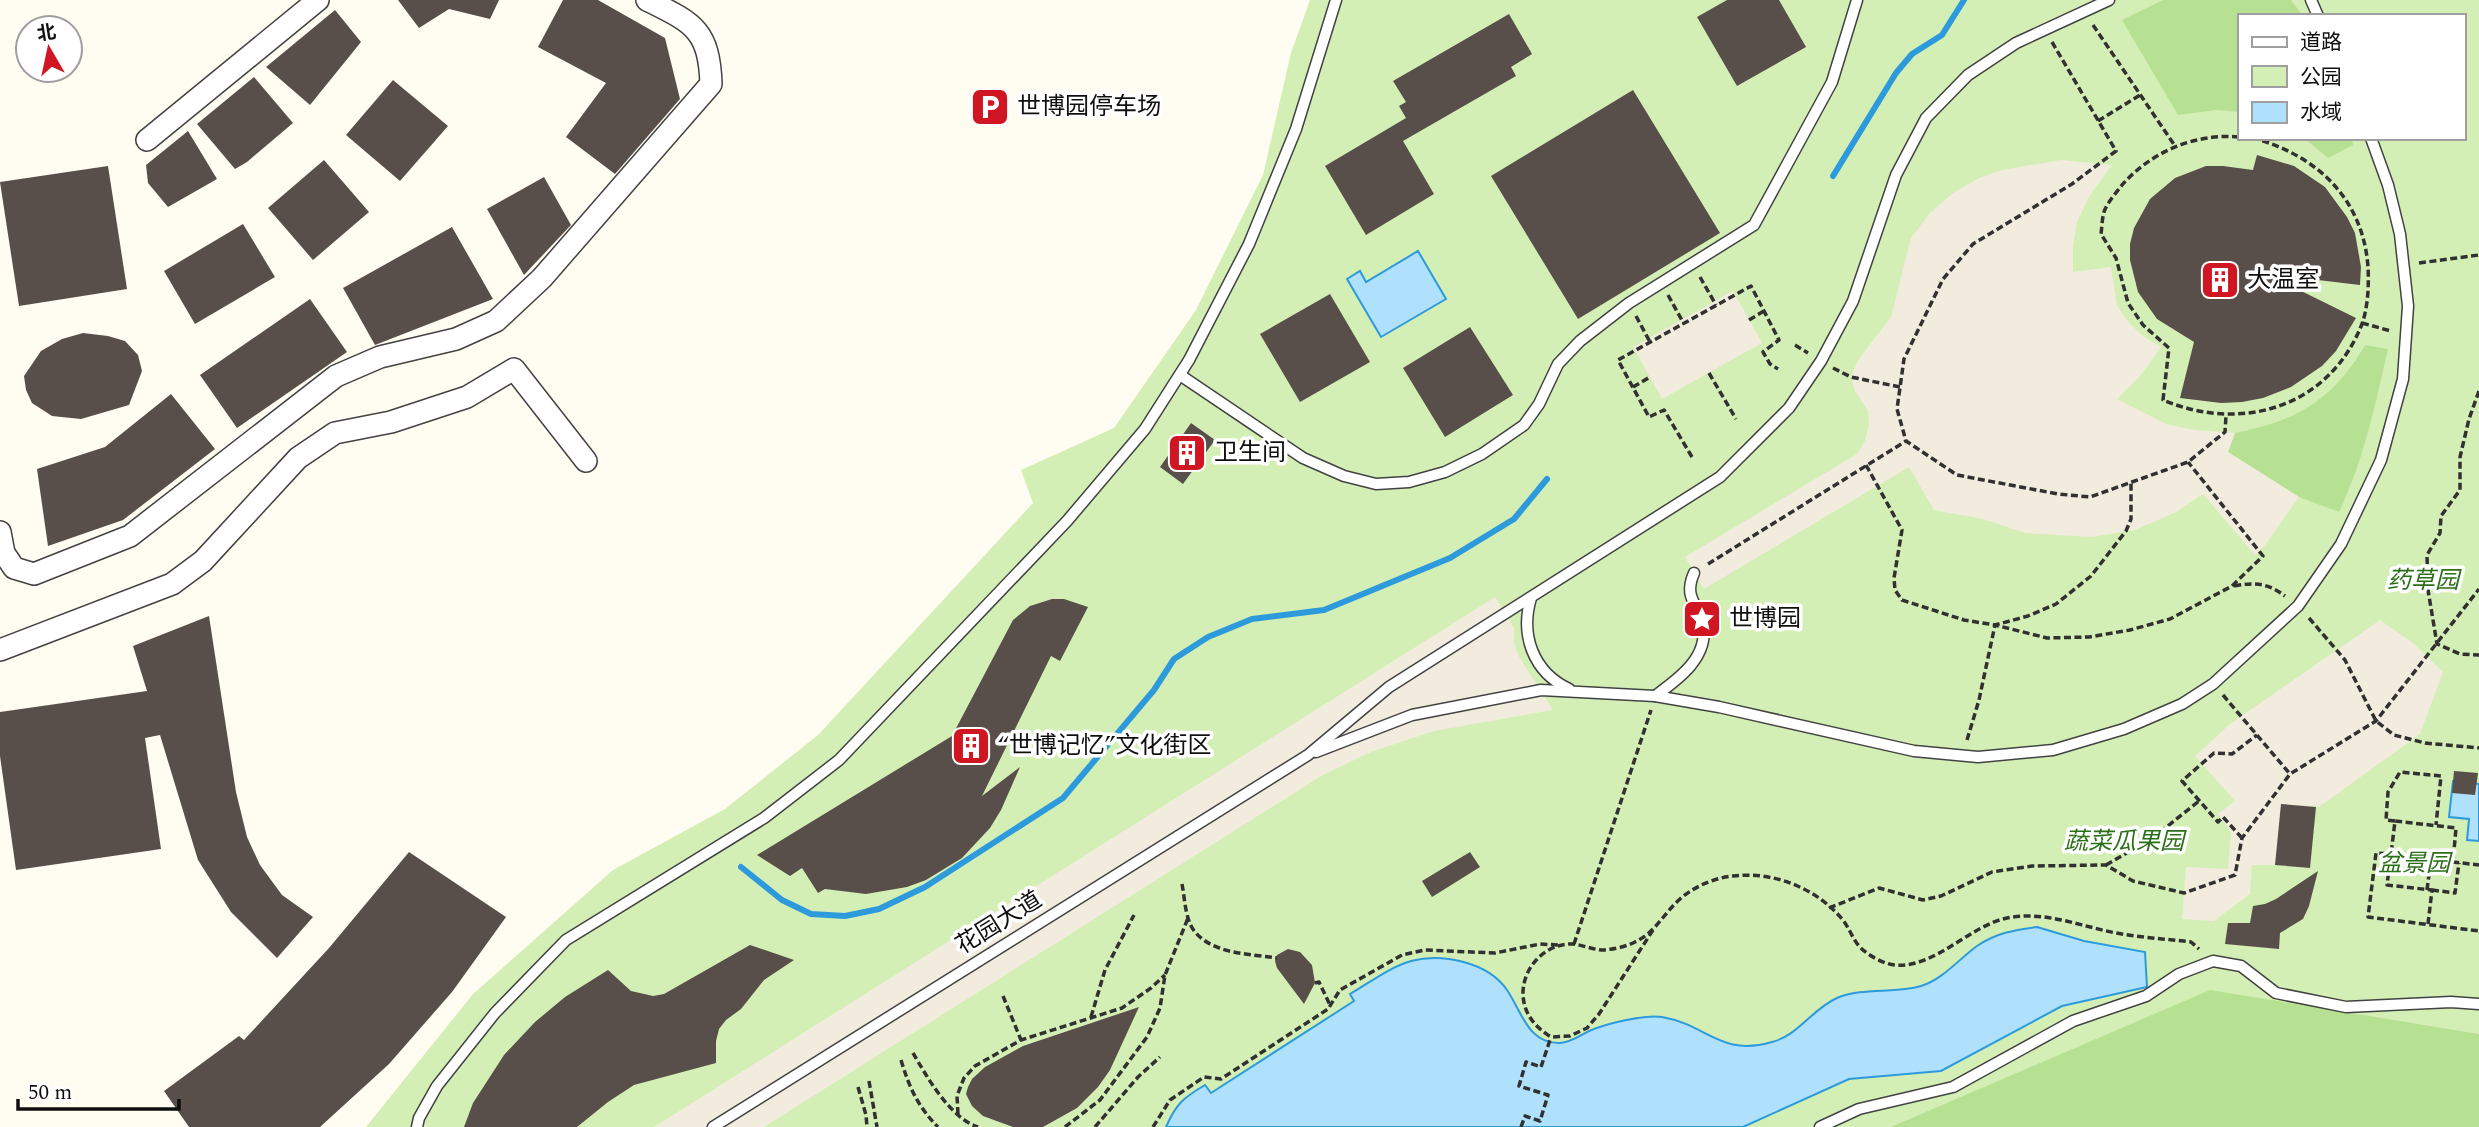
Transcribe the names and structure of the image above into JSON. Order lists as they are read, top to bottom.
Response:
{
  "streets": {
    "lane": ["花园大道"]
  },
  "parks": ["药草园", "蔬菜瓜果园", "盆景园"],
  "places": {
    "parking": ["世博园停车场"],
    "building": ["大温室", "卫生间", "“世博记忆”文化街区"],
    "place": ["世博园"]
  },
  "legend": ["道路", "公园", "水域"],
  "scale_bar": "50 m",
  "north": "top"
}
